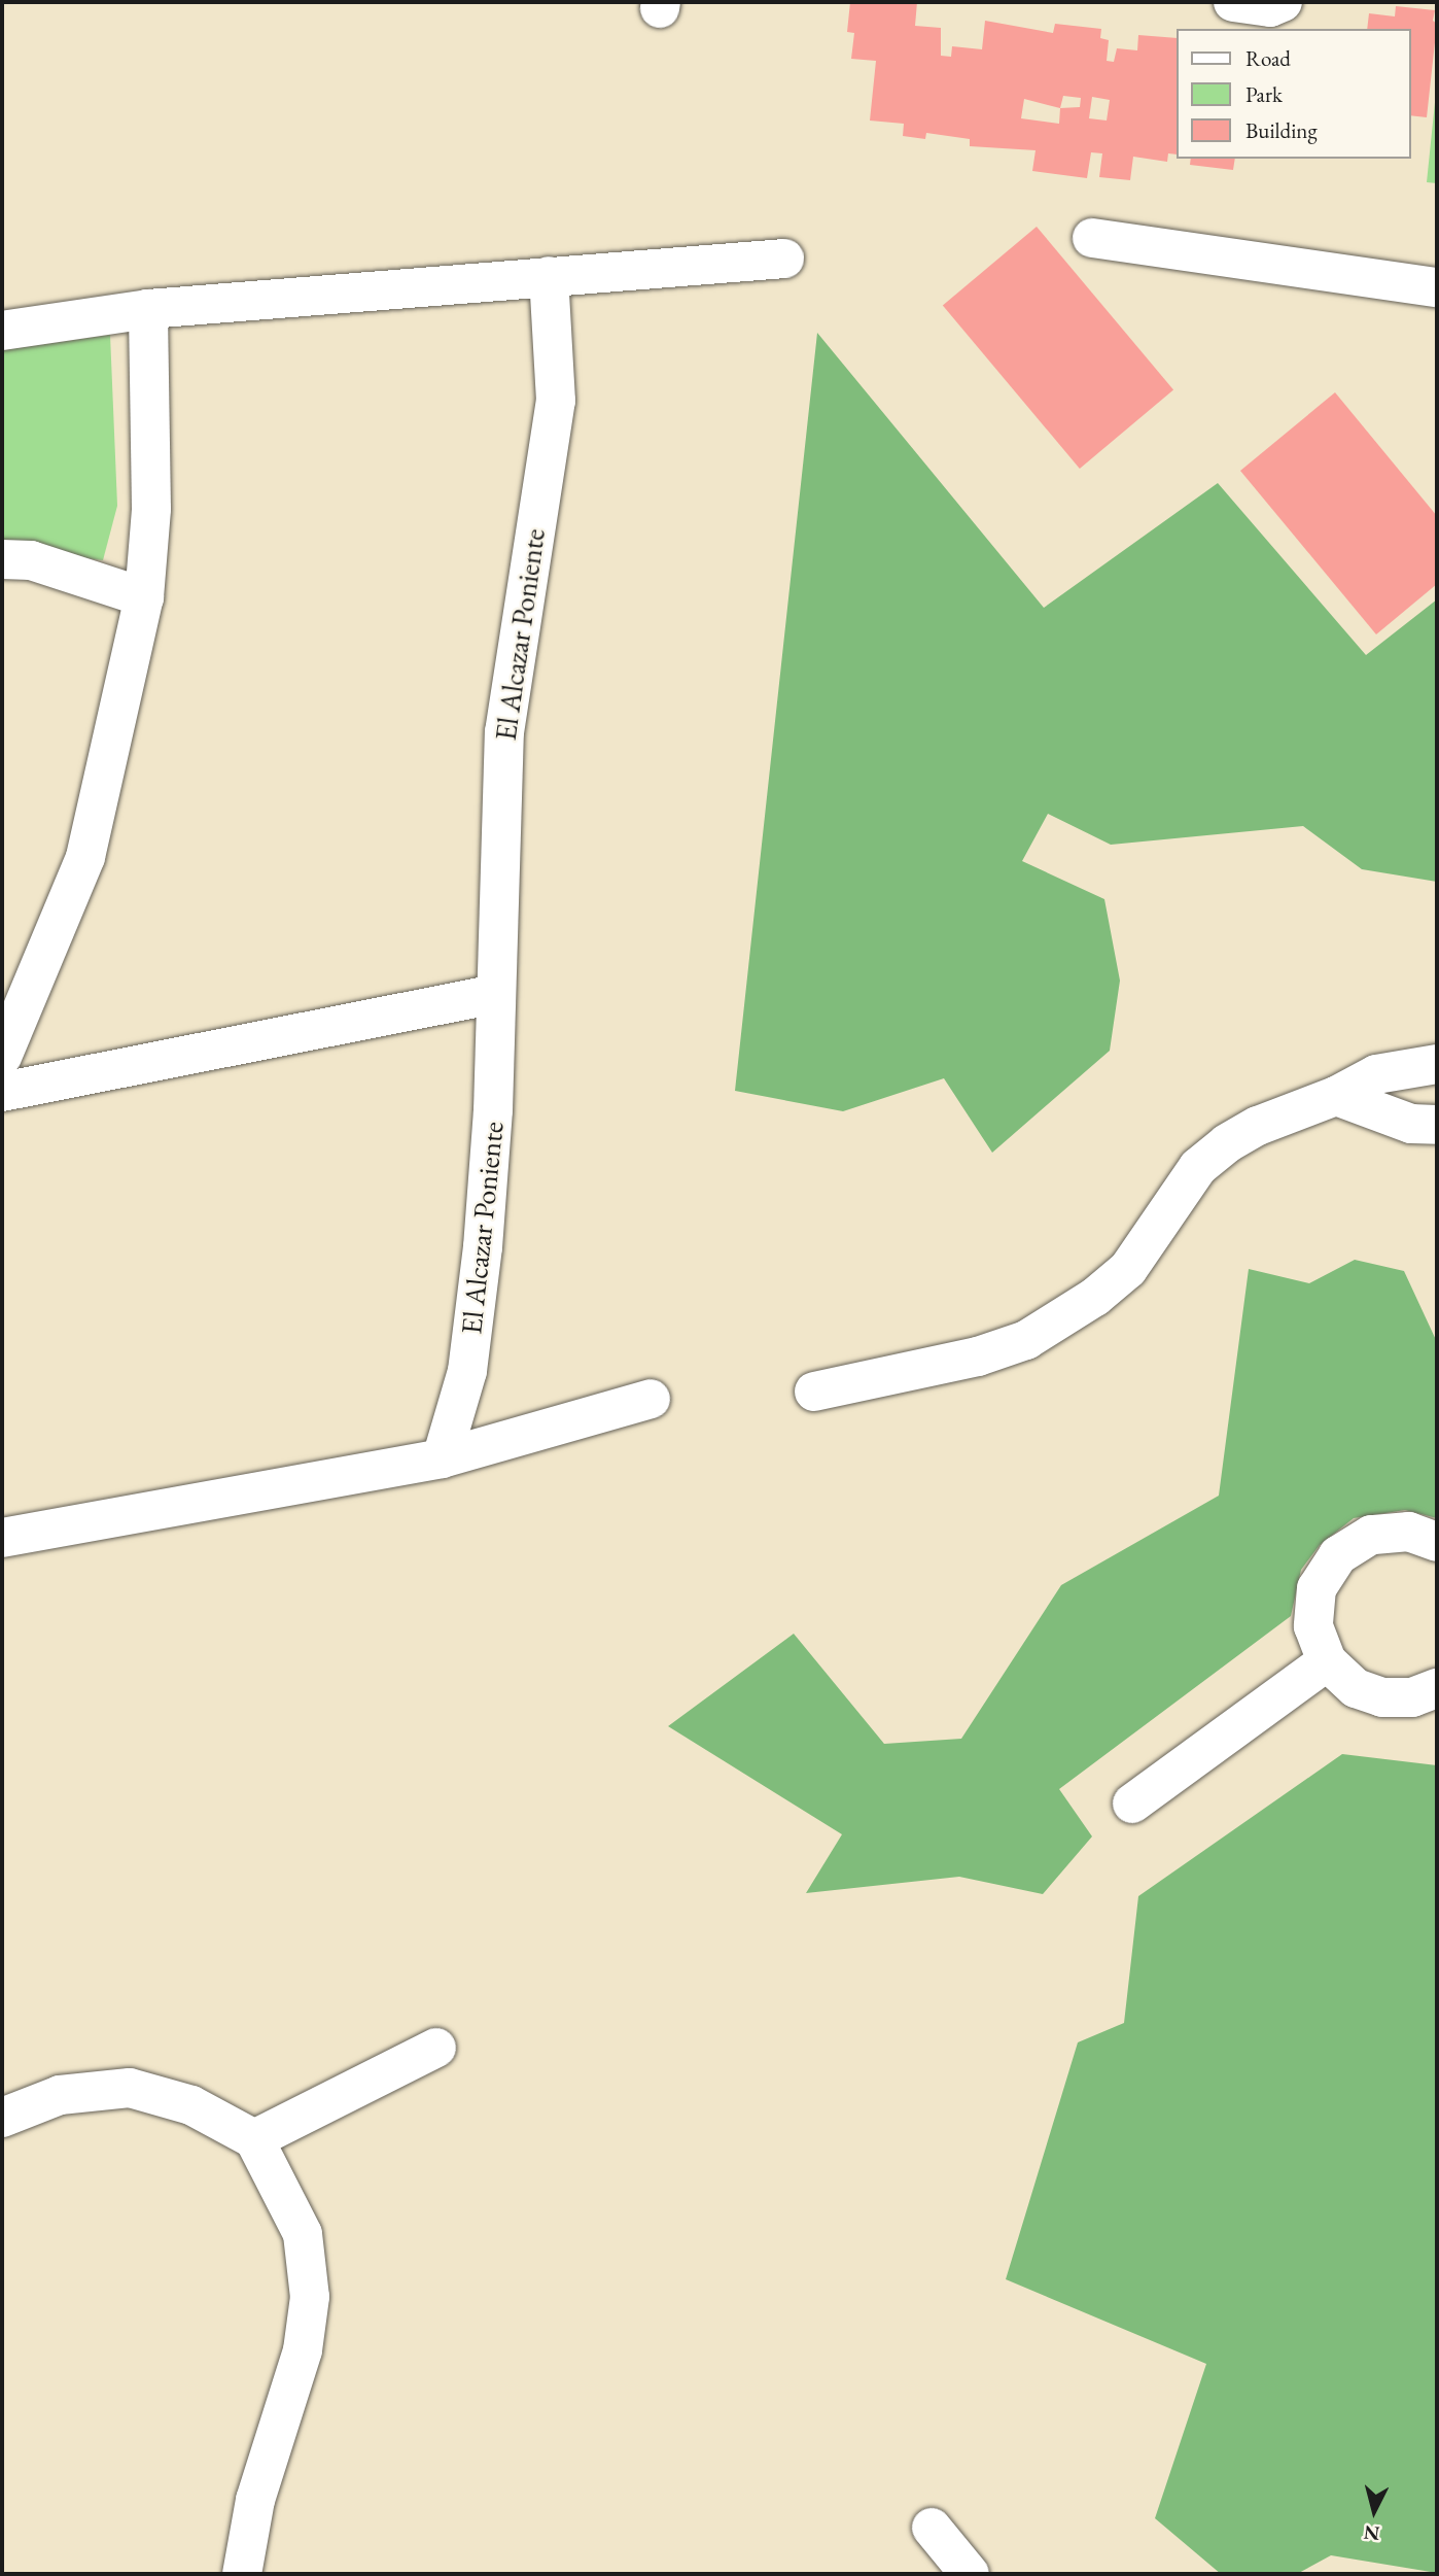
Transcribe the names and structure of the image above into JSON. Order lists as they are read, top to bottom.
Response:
{
  "streets": {
    "street": ["El Alcazar Poniente"]
  },
  "legend": ["Road", "Park", "Building"],
  "north": "bottom"
}
